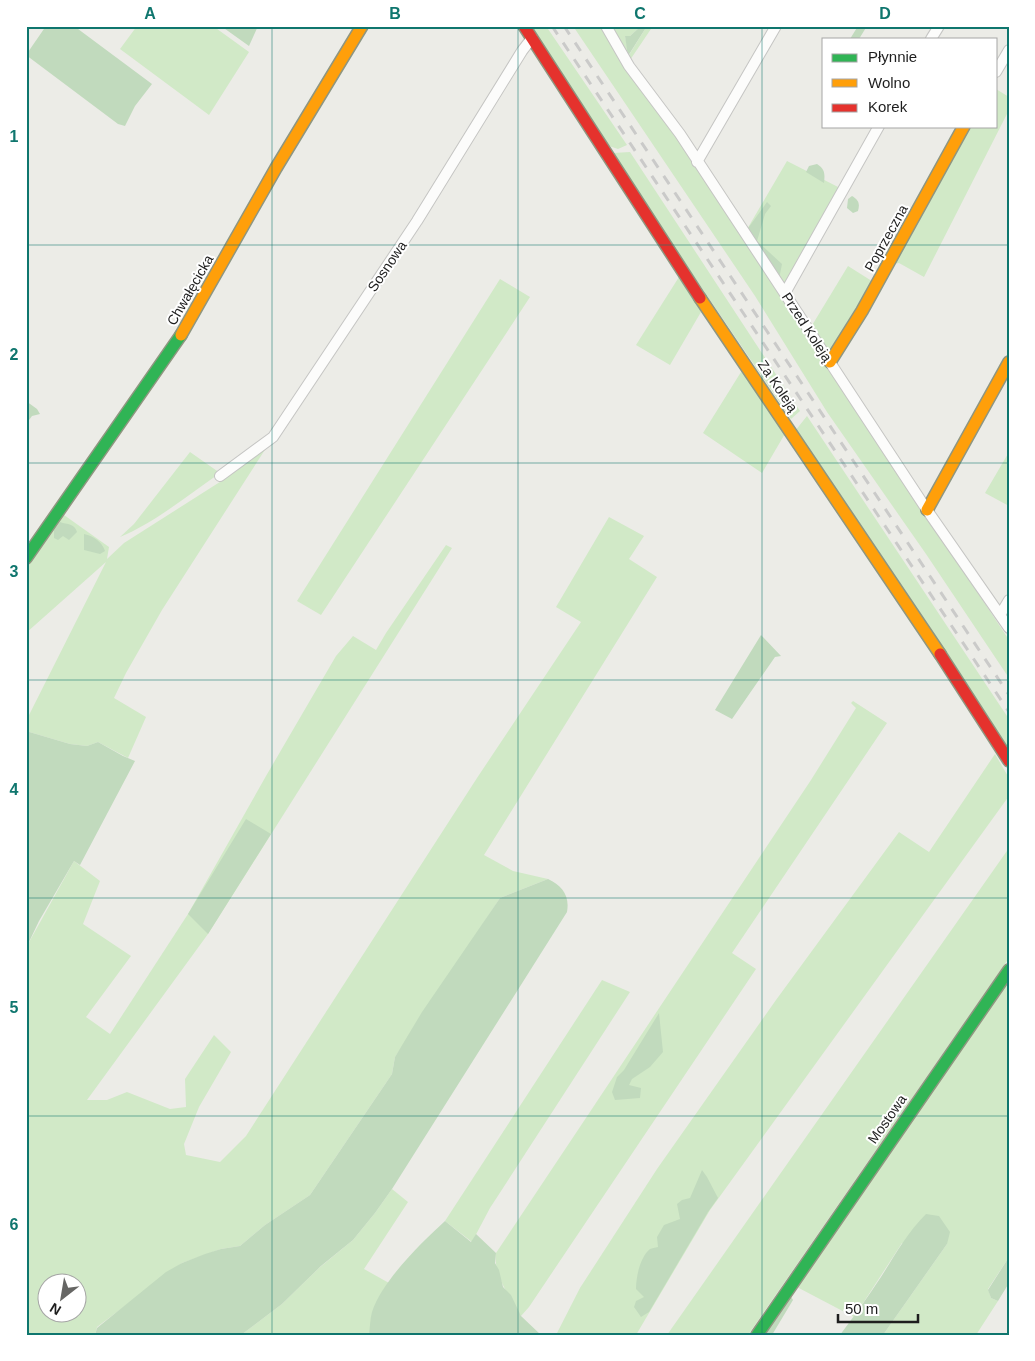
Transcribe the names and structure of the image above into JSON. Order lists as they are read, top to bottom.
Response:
{
  "streets": {
    "street": [
      "Poprzeczna",
      "Sosnowa",
      "Chwałęcicka",
      "Przed Koleją",
      "Za Koleją",
      "Mostowa"
    ]
  },
  "crossings": [
    ["Poprzeczna", "Przed Koleją"],
    ["Sosnowa", "Za Koleją"]
  ],
  "legend": ["Płynnie", "Wolno", "Korek"],
  "scale_bar": "50 m",
  "north": "bottom left",
  "grid": {
    "columns": [
      "A",
      "B",
      "C",
      "D"
    ],
    "rows": [
      "1",
      "2",
      "3",
      "4",
      "5",
      "6"
    ]
  }
}
